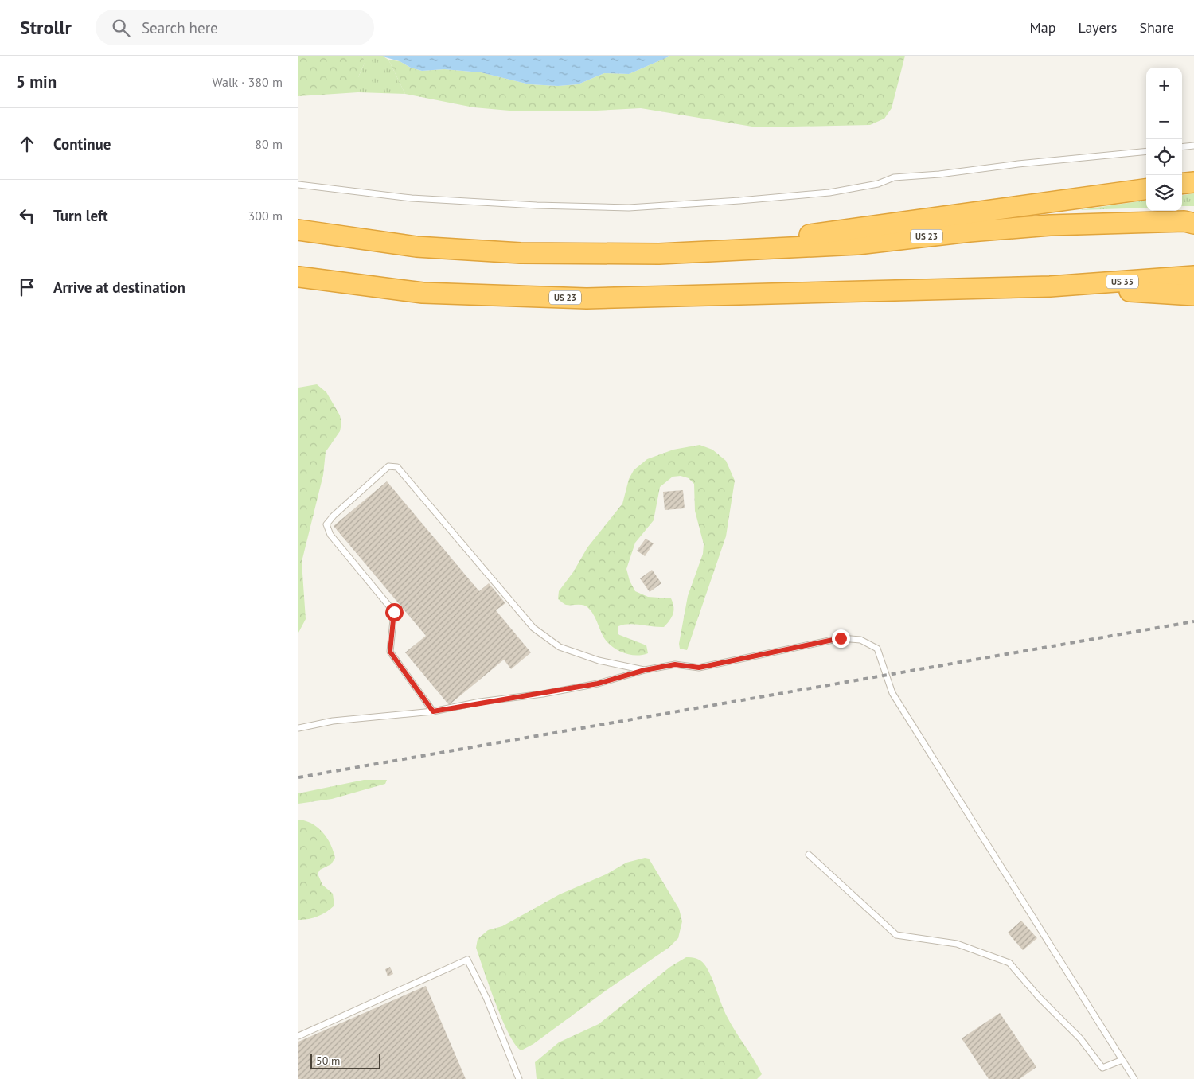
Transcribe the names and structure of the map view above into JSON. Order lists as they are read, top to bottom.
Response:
{
  "streets": {
    "highway": ["US 23", "US 35"]
  },
  "crossings": [
    ["US 23", "US 35"]
  ],
  "scale_bar": "50 m",
  "page": {
    "header": "Strollr",
    "search": "Search here",
    "nav": ["Map", "Layers", "Share"],
    "heading": ["5 min", "Walk · 380 m"],
    "map_buttons": ["+", "−"],
    "list": [
      ["Continue", "80 m"],
      ["Turn left", "300 m"],
      "Arrive at destination"
    ],
    "scale": "50 m"
  }
}
